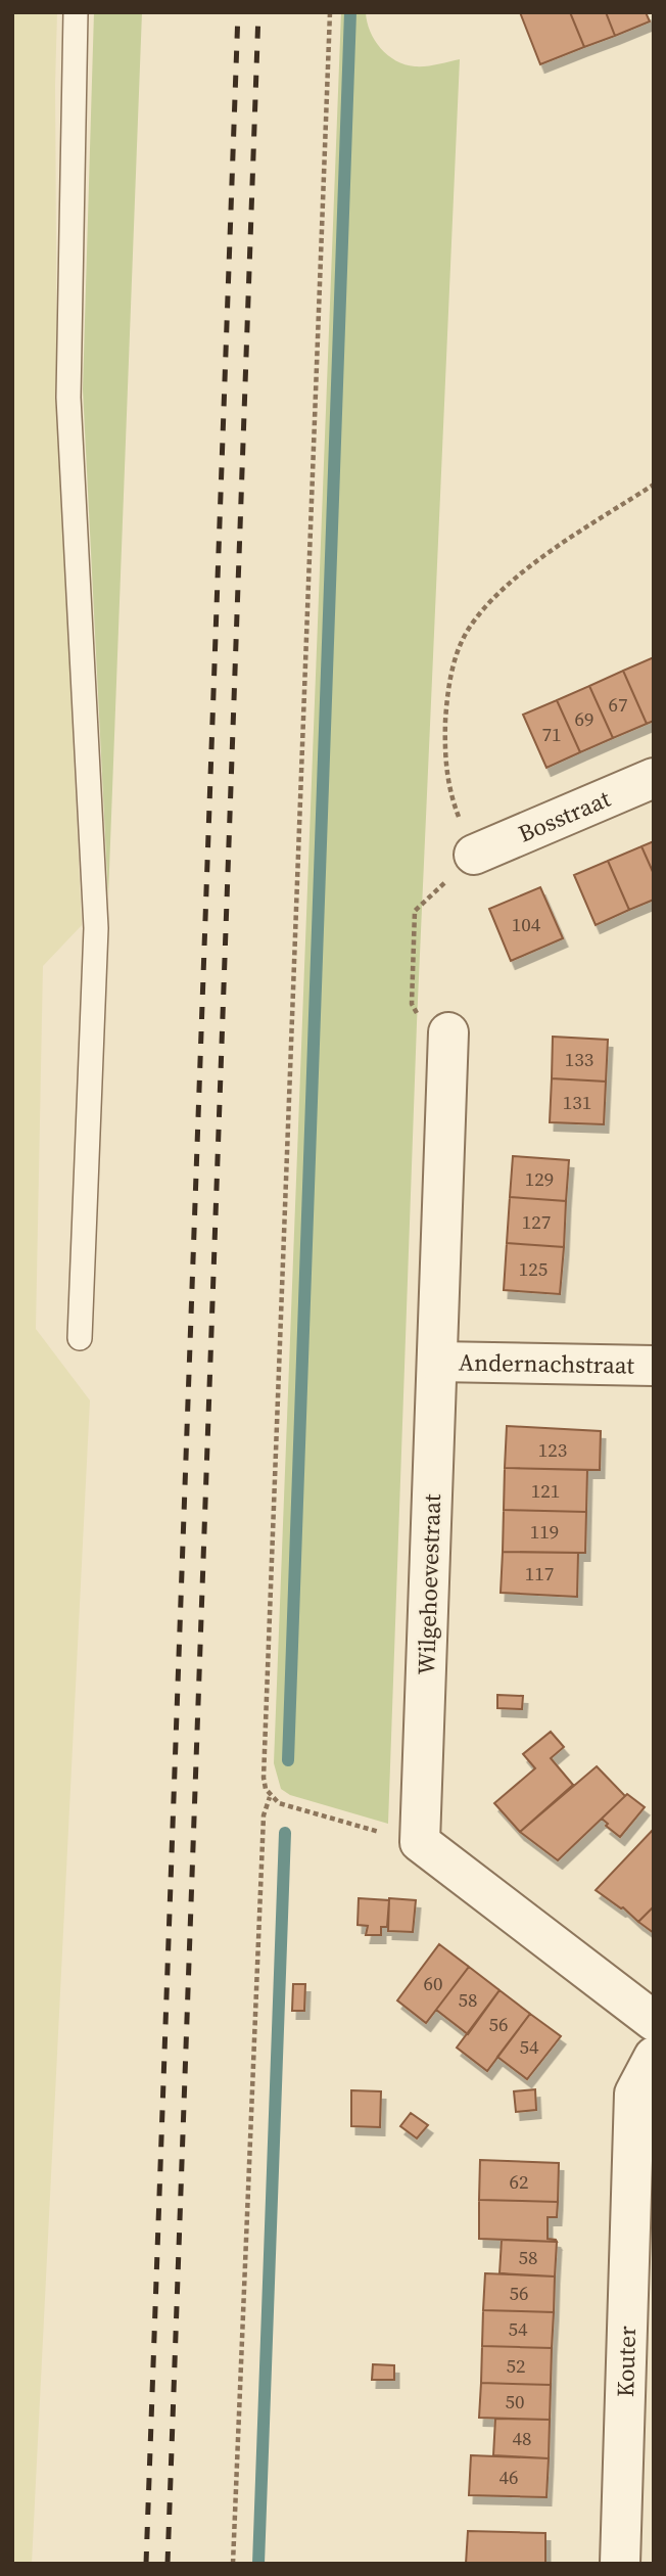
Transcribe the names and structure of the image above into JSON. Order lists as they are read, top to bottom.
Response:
{
  "streets": {
    "street": [
      "Bosstraat",
      "Andernachstraat",
      "Wilgehoevestraat",
      "Kouter"
    ]
  },
  "crossings": [
    ["Andernachstraat", "Wilgehoevestraat"]
  ],
  "house_numbers": [
    "67",
    "69",
    "71",
    "104",
    "133",
    "131",
    "129",
    "127",
    "125",
    "123",
    "121",
    "119",
    "117",
    "60",
    "58",
    "56",
    "54",
    "62",
    "58",
    "56",
    "54",
    "52",
    "50",
    "48",
    "46"
  ]
}
